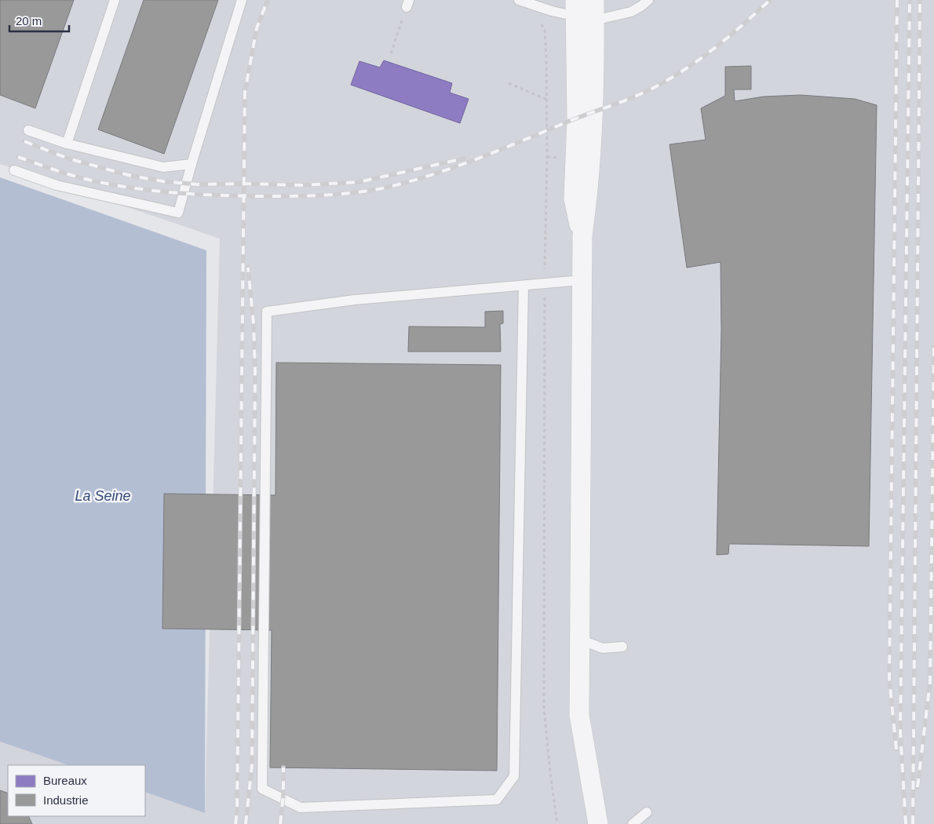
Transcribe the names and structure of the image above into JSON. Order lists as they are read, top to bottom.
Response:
{
  "water": ["La Seine"],
  "legend": ["Bureaux", "Industrie"],
  "scale_bar": "20 m"
}
